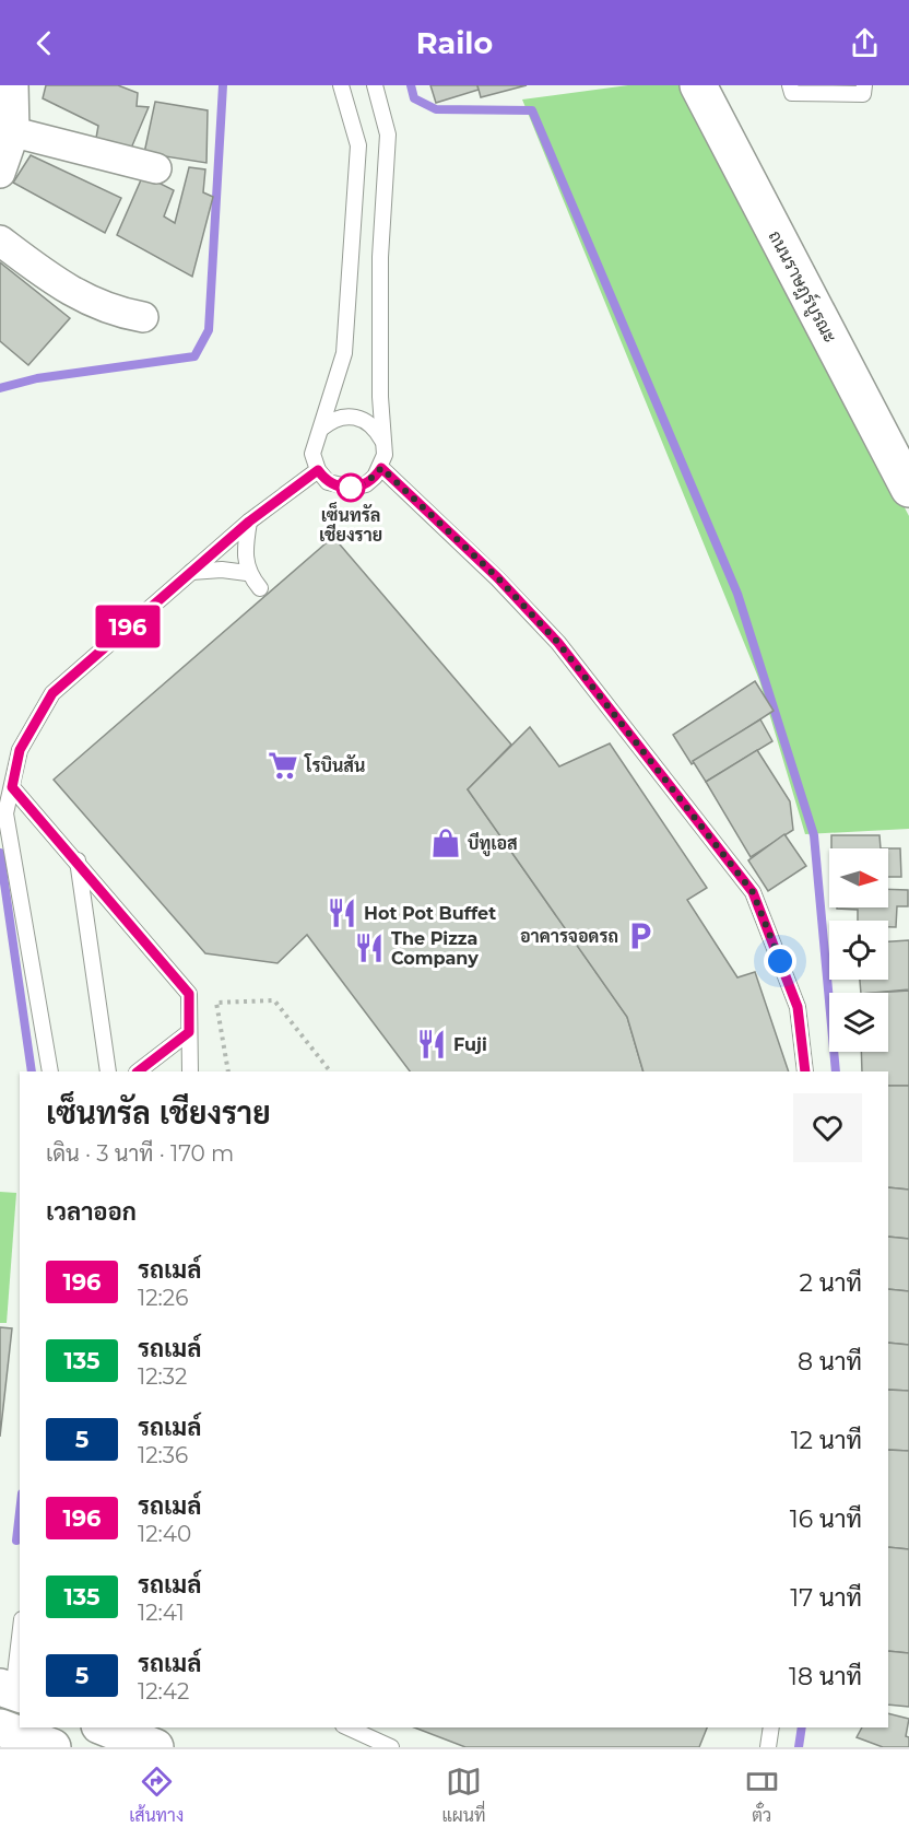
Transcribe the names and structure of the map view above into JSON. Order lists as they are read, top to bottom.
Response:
{
  "streets": {
    "street": ["ถนนราษฎร์บูรณะ"]
  },
  "places": {
    "other": ["เซ็นทรัล เชียงราย"],
    "supermarket": ["โรบินสัน"],
    "shop": ["บีทูเอส"],
    "restaurant": ["Hot Pot Buffet", "The Pizza Company", "Fuji"],
    "parking": ["อาคารจอดรถ"]
  },
  "lines": ["bus line 196"],
  "north": "right",
  "page": {
    "header": "Railo",
    "on_map": "196",
    "heading": [
      ["เซ็นทรัล เชียงราย", "เดิน · 3 นาที · 170 m"],
      "เวลาออก"
    ],
    "list": [
      {
        "mark": "196",
        "name": "รถเมล์",
        "note": "12:26",
        "value": "2 นาที"
      },
      {
        "mark": "135",
        "name": "รถเมล์",
        "note": "12:32",
        "value": "8 นาที"
      },
      {
        "mark": "5",
        "name": "รถเมล์",
        "note": "12:36",
        "value": "12 นาที"
      },
      {
        "mark": "196",
        "name": "รถเมล์",
        "note": "12:40",
        "value": "16 นาที"
      },
      {
        "mark": "135",
        "name": "รถเมล์",
        "note": "12:41",
        "value": "17 นาที"
      },
      {
        "mark": "5",
        "name": "รถเมล์",
        "note": "12:42",
        "value": "18 นาที"
      }
    ],
    "tabs": ["เส้นทาง", "แผนที่", "ตั๋ว"]
  }
}
